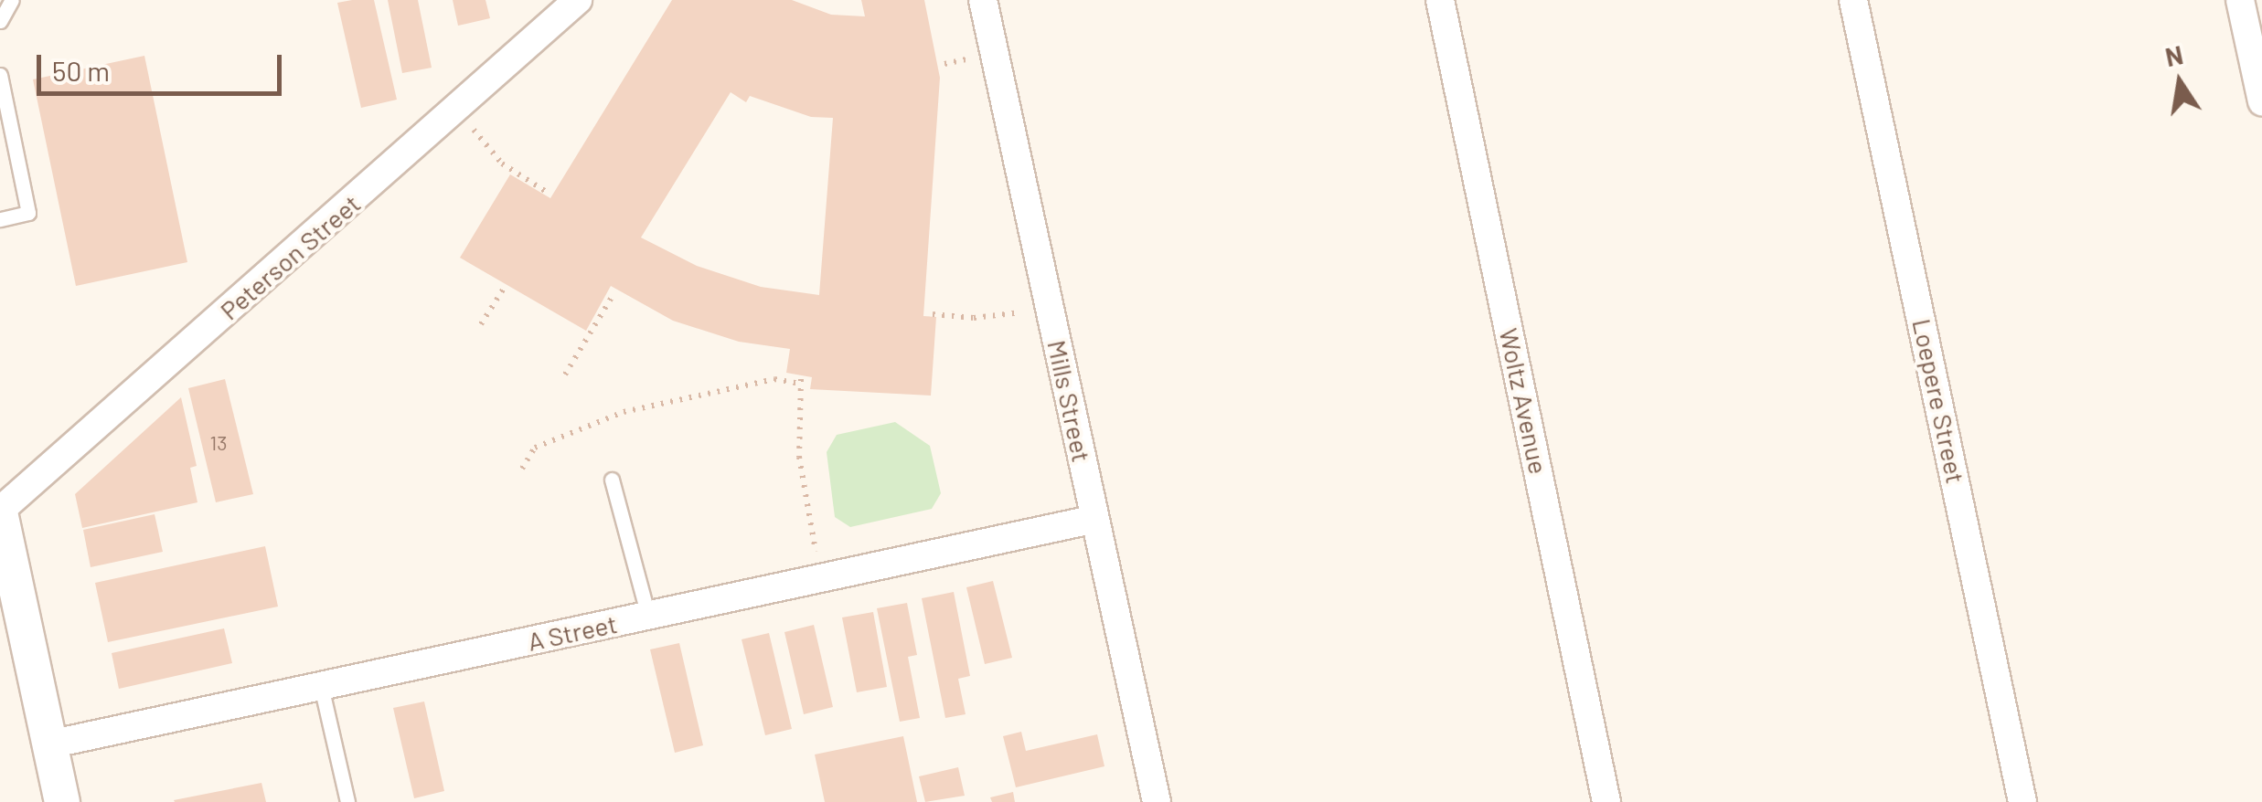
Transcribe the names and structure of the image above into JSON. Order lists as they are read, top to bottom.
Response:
{
  "streets": {
    "street": [
      "Peterson Street",
      "Mills Street",
      "Woltz Avenue",
      "Loepere Street",
      "A Street"
    ]
  },
  "crossings": [
    ["Mills Street", "A Street"]
  ],
  "house_numbers": ["13"],
  "scale_bar": "50 m",
  "north": "top"
}
